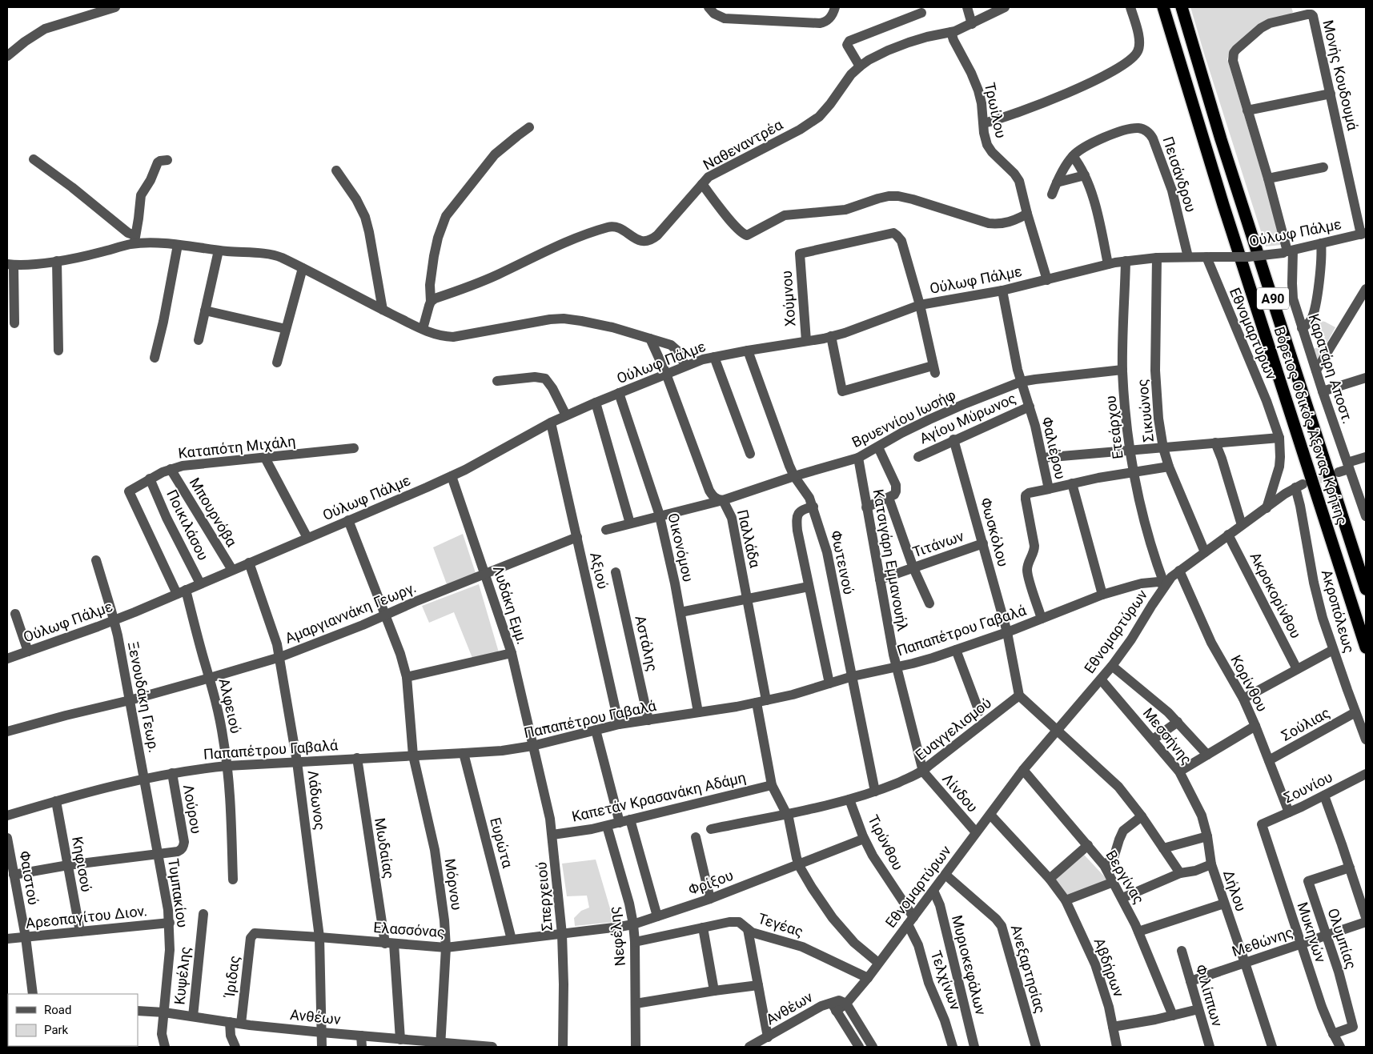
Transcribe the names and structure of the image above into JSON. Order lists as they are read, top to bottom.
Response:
{
  "streets": {
    "highway": ["Α90", "Βόρειος Οδικός Άξονας Κρήτης"],
    "street": [
      "Μονής Κουδουμά",
      "Τρωίλου",
      "Ναθεναντρέα",
      "Πεισάνδρου",
      "Ούλωφ Πάλμε",
      "Χούμνου",
      "Εθνομαρτύρων",
      "Καρατάρη Αποστ.",
      "Σικυώνος",
      "Βρυεννίου Ιωσήφ",
      "Αγίου Μύρωνος",
      "Ετεάρχου",
      "Καταπότη Μιχάλη",
      "Φαλιέρου",
      "Μπουρνόβα",
      "Ποικιλάσου",
      "Φωσκόλου",
      "Παλλάδα",
      "Τιτάνων",
      "Οικονόμου",
      "Κατσιγάρη Εμμανουήλ",
      "Φωτεινού",
      "Αξιού",
      "Ακροκορίνθου",
      "Λυδάκη Εμμ.",
      "Ακροπόλεως",
      "Αμαργιαννάκη Γεωργ.",
      "Παπαπέτρου Γαβαλά",
      "Αστάλης",
      "Κορίνθου",
      "Ξενουδάκη Γεωρ.",
      "Αλφειού",
      "Σούλιας",
      "Ευαγγελισμού",
      "Μεσσήνης",
      "Σουνίου",
      "Λίνδου",
      "Καπετάν Κρασανάκη Αδάμη",
      "Λάδωνος",
      "Λούρου",
      "Ευρώτα",
      "Τιρύνθου",
      "Μωδαίας",
      "Κηφισού",
      "Βεργίνας",
      "Φαιστού",
      "Φρίξου",
      "Μόρνου",
      "Δήλου",
      "Τυμπακίου",
      "Σπερχειού",
      "Αρεοπαγίτου Διον.",
      "Τεγέας",
      "Ελασσόνας",
      "Μυκηνών",
      "Νεφέλης",
      "Ολυμπίας",
      "Μεθώνης",
      "Μυριοκεφάλων",
      "Αβδήρων",
      "Ανεξαρτησίας",
      "Κυψέλης",
      "Ίριδας",
      "Τελχίνων",
      "Φιλίππων",
      "Ανθέων"
    ]
  },
  "crossings": [
    ["Μονής Κουδουμά", "Ούλωφ Πάλμε"],
    ["Μονής Κουδουμά", "Καρατάρη Αποστ."],
    ["Τρωίλου", "Ναθεναντρέα"],
    ["Τρωίλου", "Ούλωφ Πάλμε"],
    ["Πεισάνδρου", "Ούλωφ Πάλμε"],
    ["Ούλωφ Πάλμε", "Χούμνου"],
    ["Ούλωφ Πάλμε", "Εθνομαρτύρων"],
    ["Ούλωφ Πάλμε", "Καρατάρη Αποστ."],
    ["Ούλωφ Πάλμε", "Σικυώνος"],
    ["Ούλωφ Πάλμε", "Ετεάρχου"],
    ["Ούλωφ Πάλμε", "Φαλιέρου"],
    ["Ούλωφ Πάλμε", "Μπουρνόβα"],
    ["Ούλωφ Πάλμε", "Ποικιλάσου"],
    ["Ούλωφ Πάλμε", "Παλλάδα"],
    ["Ούλωφ Πάλμε", "Οικονόμου"],
    ["Ούλωφ Πάλμε", "Φωτεινού"],
    ["Ούλωφ Πάλμε", "Αξιού"],
    ["Ούλωφ Πάλμε", "Λυδάκη Εμμ."],
    ["Ούλωφ Πάλμε", "Ξενουδάκη Γεωρ."],
    ["Ούλωφ Πάλμε", "Αλφειού"],
    ["Ούλωφ Πάλμε", "Λάδωνος"],
    ["Ούλωφ Πάλμε", "Μόρνου"],
    ["Εθνομαρτύρων", "Σικυώνος"],
    ["Εθνομαρτύρων", "Ετεάρχου"],
    ["Εθνομαρτύρων", "Ακροκορίνθου"],
    ["Εθνομαρτύρων", "Ακροπόλεως"],
    ["Εθνομαρτύρων", "Παπαπέτρου Γαβαλά"],
    ["Εθνομαρτύρων", "Κορίνθου"],
    ["Εθνομαρτύρων", "Μεσσήνης"],
    ["Εθνομαρτύρων", "Λίνδου"],
    ["Εθνομαρτύρων", "Τιρύνθου"],
    ["Εθνομαρτύρων", "Βεργίνας"],
    ["Εθνομαρτύρων", "Τεγέας"],
    ["Εθνομαρτύρων", "Μυριοκεφάλων"],
    ["Εθνομαρτύρων", "Ανεξαρτησίας"],
    ["Εθνομαρτύρων", "Τελχίνων"],
    ["Εθνομαρτύρων", "Ανθέων"],
    ["Βρυεννίου Ιωσήφ", "Ετεάρχου"],
    ["Βρυεννίου Ιωσήφ", "Φαλιέρου"],
    ["Βρυεννίου Ιωσήφ", "Παλλάδα"],
    ["Βρυεννίου Ιωσήφ", "Οικονόμου"],
    ["Βρυεννίου Ιωσήφ", "Κατσιγάρη Εμμανουήλ"],
    ["Βρυεννίου Ιωσήφ", "Φωτεινού"],
    ["Αγίου Μύρωνος", "Φαλιέρου"],
    ["Αγίου Μύρωνος", "Φωσκόλου"],
    ["Ετεάρχου", "Παπαπέτρου Γαβαλά"],
    ["Καταπότη Μιχάλη", "Μπουρνόβα"],
    ["Καταπότη Μιχάλη", "Ποικιλάσου"],
    ["Καταπότη Μιχάλη", "Αλφειού"],
    ["Φαλιέρου", "Παπαπέτρου Γαβαλά"],
    ["Φωσκόλου", "Τιτάνων"],
    ["Φωσκόλου", "Παπαπέτρου Γαβαλά"],
    ["Φωσκόλου", "Ευαγγελισμού"],
    ["Παλλάδα", "Παπαπέτρου Γαβαλά"],
    ["Τιτάνων", "Κατσιγάρη Εμμανουήλ"],
    ["Οικονόμου", "Παπαπέτρου Γαβαλά"],
    ["Κατσιγάρη Εμμανουήλ", "Παπαπέτρου Γαβαλά"],
    ["Κατσιγάρη Εμμανουήλ", "Ευαγγελισμού"],
    ["Κατσιγάρη Εμμανουήλ", "Λίνδου"],
    ["Φωτεινού", "Παπαπέτρου Γαβαλά"],
    ["Φωτεινού", "Ευαγγελισμού"],
    ["Αξιού", "Αμαργιαννάκη Γεωργ."],
    ["Αξιού", "Παπαπέτρου Γαβαλά"],
    ["Λυδάκη Εμμ.", "Αμαργιαννάκη Γεωργ."],
    ["Λυδάκη Εμμ.", "Παπαπέτρου Γαβαλά"],
    ["Λυδάκη Εμμ.", "Σπερχειού"],
    ["Ακροπόλεως", "Σούλιας"],
    ["Αμαργιαννάκη Γεωργ.", "Ξενουδάκη Γεωρ."],
    ["Αμαργιαννάκη Γεωργ.", "Αλφειού"],
    ["Αμαργιαννάκη Γεωργ.", "Λάδωνος"],
    ["Αμαργιαννάκη Γεωργ.", "Μόρνου"],
    ["Παπαπέτρου Γαβαλά", "Αστάλης"],
    ["Παπαπέτρου Γαβαλά", "Ξενουδάκη Γεωρ."],
    ["Παπαπέτρου Γαβαλά", "Αλφειού"],
    ["Παπαπέτρου Γαβαλά", "Λάδωνος"],
    ["Παπαπέτρου Γαβαλά", "Λούρου"],
    ["Παπαπέτρου Γαβαλά", "Ευρώτα"],
    ["Παπαπέτρου Γαβαλά", "Μωδαίας"],
    ["Παπαπέτρου Γαβαλά", "Κηφισού"],
    ["Παπαπέτρου Γαβαλά", "Μόρνου"],
    ["Παπαπέτρου Γαβαλά", "Τυμπακίου"],
    ["Παπαπέτρου Γαβαλά", "Σπερχειού"],
    ["Κορίνθου", "Σούλιας"],
    ["Κορίνθου", "Σουνίου"],
    ["Ξενουδάκη Γεωρ.", "Τυμπακίου"],
    ["Ευαγγελισμού", "Λίνδου"],
    ["Ευαγγελισμού", "Τιρύνθου"],
    ["Μεσσήνης", "Δήλου"],
    ["Σουνίου", "Μυκηνών"],
    ["Καπετάν Κρασανάκη Αδάμη", "Σπερχειού"],
    ["Καπετάν Κρασανάκη Αδάμη", "Νεφέλης"],
    ["Λάδωνος", "Ελασσόνας"],
    ["Λάδωνος", "Ανθέων"],
    ["Λούρου", "Τυμπακίου"],
    ["Ευρώτα", "Ελασσόνας"],
    ["Τιρύνθου", "Φρίξου"],
    ["Τιρύνθου", "Τελχίνων"],
    ["Μωδαίας", "Ελασσόνας"],
    ["Μωδαίας", "Ανθέων"],
    ["Κηφισού", "Αρεοπαγίτου Διον."],
    ["Φαιστού", "Αρεοπαγίτου Διον."],
    ["Φρίξου", "Σπερχειού"],
    ["Φρίξου", "Ελασσόνας"],
    ["Φρίξου", "Νεφέλης"],
    ["Μόρνου", "Ελασσόνας"],
    ["Μόρνου", "Ανθέων"],
    ["Δήλου", "Μεθώνης"],
    ["Τυμπακίου", "Αρεοπαγίτου Διον."],
    ["Τυμπακίου", "Ανθέων"],
    ["Σπερχειού", "Ελασσόνας"],
    ["Τεγέας", "Νεφέλης"],
    ["Ελασσόνας", "Ίριδας"],
    ["Μυκηνών", "Ολυμπίας"],
    ["Μυκηνών", "Μεθώνης"],
    ["Ολυμπίας", "Μεθώνης"],
    ["Μεθώνης", "Φιλίππων"],
    ["Κυψέλης", "Ανθέων"],
    ["Ίριδας", "Ανθέων"]
  ],
  "legend": ["Road", "Park"]
}
